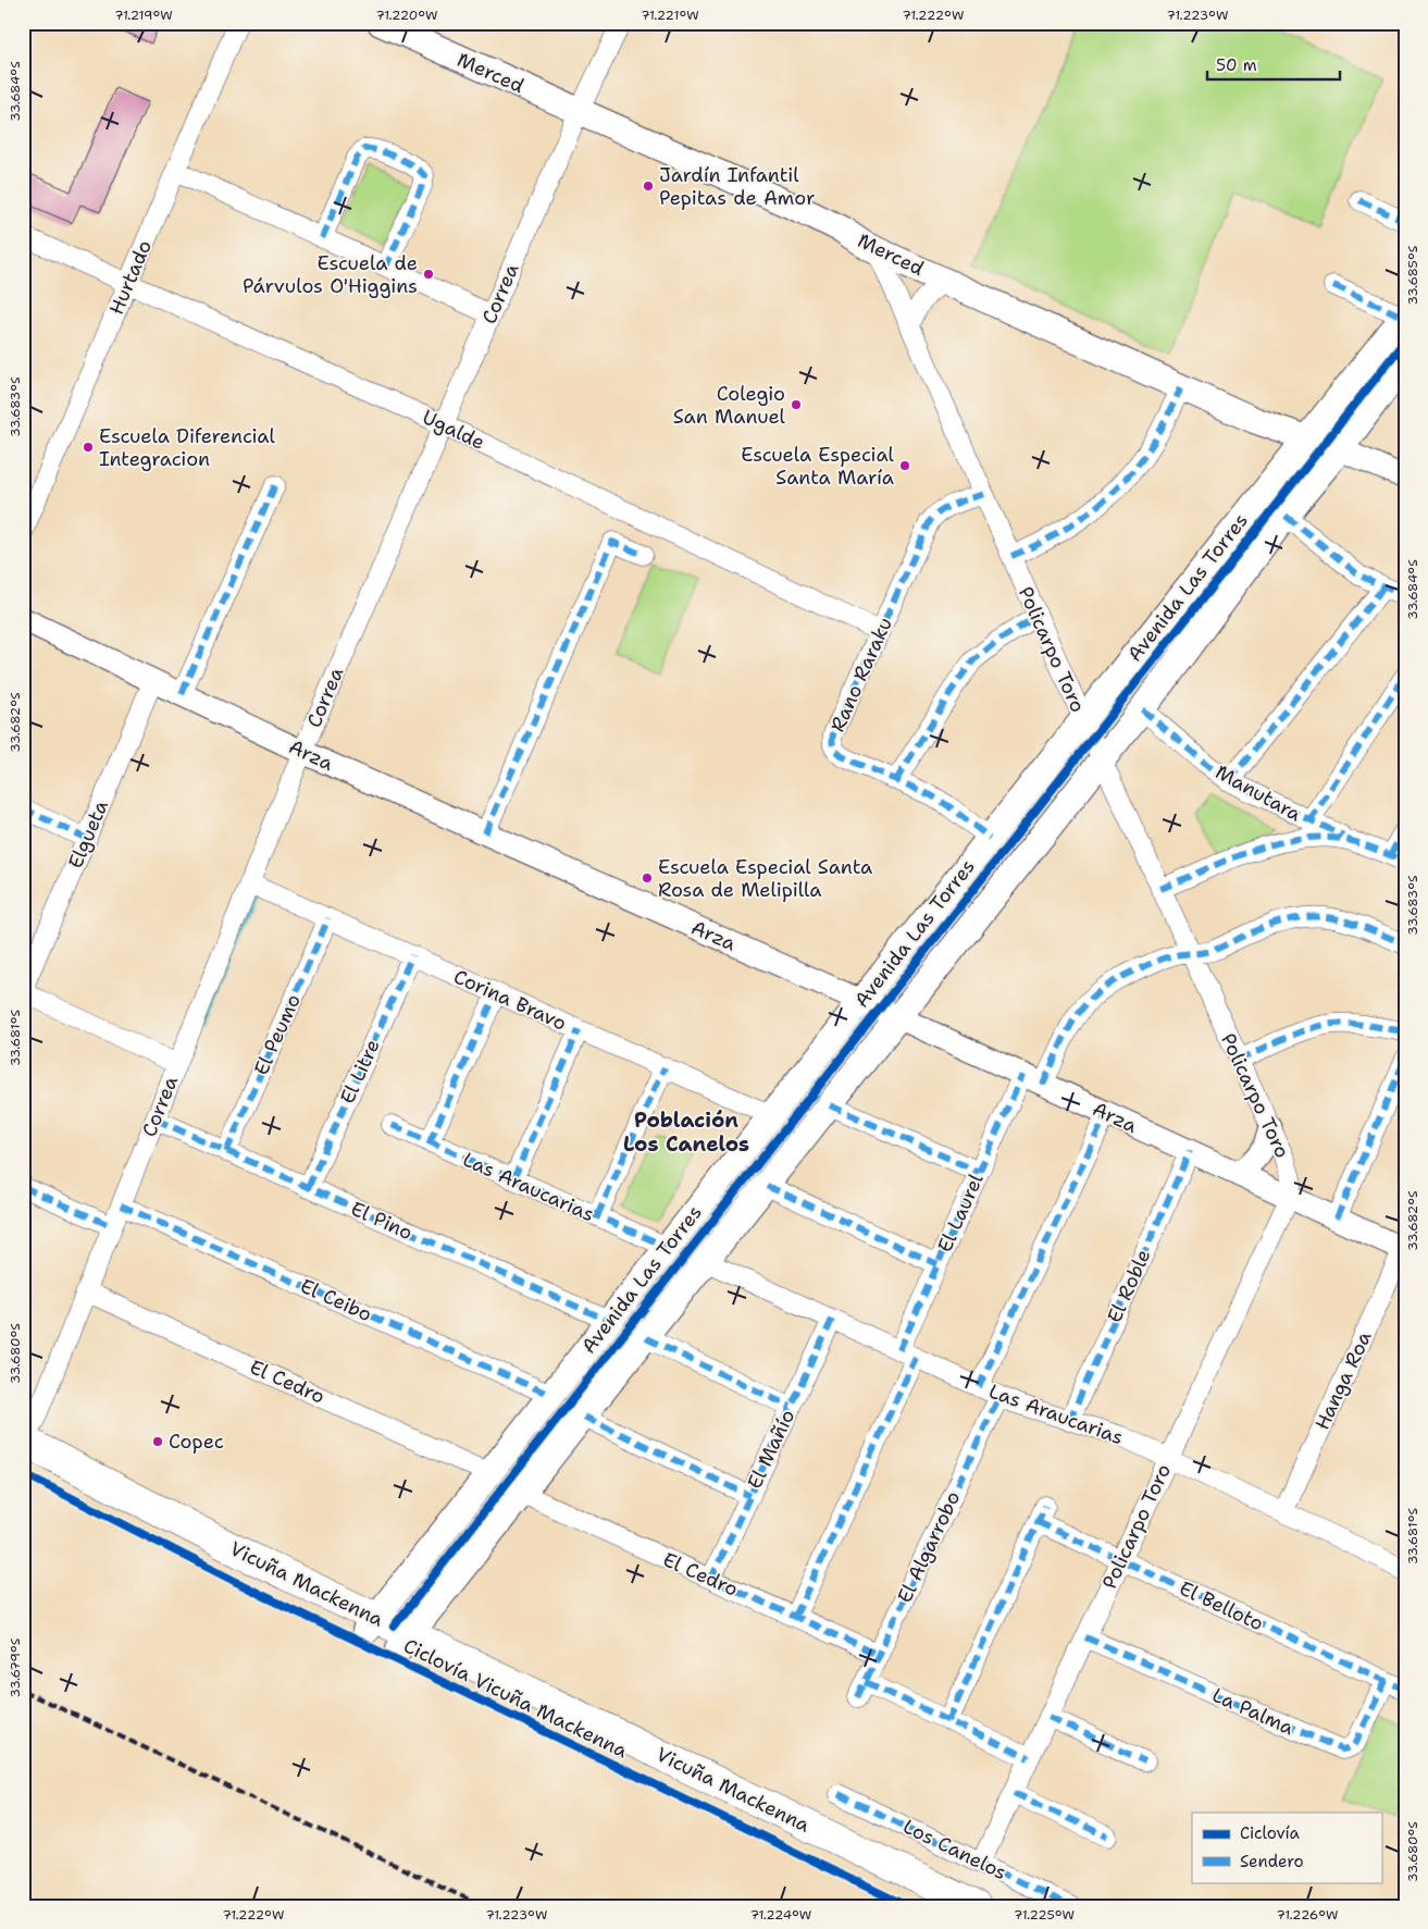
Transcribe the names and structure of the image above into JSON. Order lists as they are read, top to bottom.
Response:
{
  "streets": {
    "main road": ["Merced", "Avenida Las Torres", "Vicuña Mackenna"],
    "street": [
      "Hurtado",
      "Correa",
      "Ugalde",
      "Policarpo Toro",
      "Rano Raraku",
      "Arza",
      "Manutara",
      "Elgueta",
      "Corina Bravo",
      "El Peumo",
      "El Litre",
      "Las Araucarias",
      "El Laurel",
      "El Pino",
      "El Roble",
      "El Ceibo",
      "Hanga Roa",
      "El Cedro",
      "El Mañío",
      "El Algarrobo",
      "El Belloto",
      "La Palma",
      "Los Canelos"
    ],
    "cycle path": ["Ciclovía Vicuña Mackenna"]
  },
  "crossings": [
    ["Merced", "Correa"],
    ["Merced", "Avenida Las Torres"],
    ["Merced", "Policarpo Toro"],
    ["Hurtado", "Ugalde"],
    ["Correa", "Ugalde"],
    ["Correa", "Arza"],
    ["Correa", "Corina Bravo"],
    ["Correa", "El Pino"],
    ["Correa", "El Ceibo"],
    ["Correa", "El Cedro"],
    ["Correa", "Vicuña Mackenna"],
    ["Ugalde", "Rano Raraku"],
    ["Avenida Las Torres", "Policarpo Toro"],
    ["Avenida Las Torres", "Rano Raraku"],
    ["Avenida Las Torres", "Arza"],
    ["Avenida Las Torres", "Manutara"],
    ["Avenida Las Torres", "Corina Bravo"],
    ["Avenida Las Torres", "Las Araucarias"],
    ["Avenida Las Torres", "El Pino"],
    ["Avenida Las Torres", "El Ceibo"],
    ["Avenida Las Torres", "El Cedro"],
    ["Avenida Las Torres", "Vicuña Mackenna"],
    ["Policarpo Toro", "Rano Raraku"],
    ["Policarpo Toro", "Arza"],
    ["Policarpo Toro", "Manutara"],
    ["Policarpo Toro", "Las Araucarias"],
    ["Policarpo Toro", "El Laurel"],
    ["Policarpo Toro", "El Belloto"],
    ["Policarpo Toro", "La Palma"],
    ["Policarpo Toro", "Los Canelos"],
    ["Arza", "Elgueta"],
    ["Arza", "El Laurel"],
    ["Arza", "El Roble"],
    ["Arza", "Hanga Roa"],
    ["Corina Bravo", "El Peumo"],
    ["Corina Bravo", "El Litre"],
    ["El Peumo", "El Pino"],
    ["El Litre", "El Pino"],
    ["Las Araucarias", "El Laurel"],
    ["Las Araucarias", "El Roble"],
    ["Las Araucarias", "Hanga Roa"],
    ["Las Araucarias", "El Mañío"],
    ["Las Araucarias", "El Algarrobo"],
    ["El Laurel", "El Cedro"],
    ["El Cedro", "El Mañío"],
    ["El Cedro", "El Algarrobo"],
    ["El Algarrobo", "El Belloto"],
    ["El Belloto", "La Palma"]
  ],
  "districts": ["Población Los Canelos"],
  "places": [
    "Jardín Infantil Pepitas de Amor",
    "Escuela de Párvulos O'Higgins",
    "Colegio San Manuel",
    "Escuela Diferencial Integracion",
    "Escuela Especial Santa María",
    "Escuela Especial Santa Rosa de Melipilla",
    "Copec"
  ],
  "legend": ["Ciclovía", "Sendero"],
  "scale_bar": "50 m",
  "coordinates": [
    "71.219°W",
    "71.220°W",
    "71.221°W",
    "71.222°W",
    "71.223°W",
    "33.684°S",
    "33.685°S",
    "33.683°S",
    "33.682°S",
    "33.681°S",
    "33.680°S",
    "33.679°S",
    "71.224°W",
    "71.225°W",
    "71.226°W"
  ]
}
